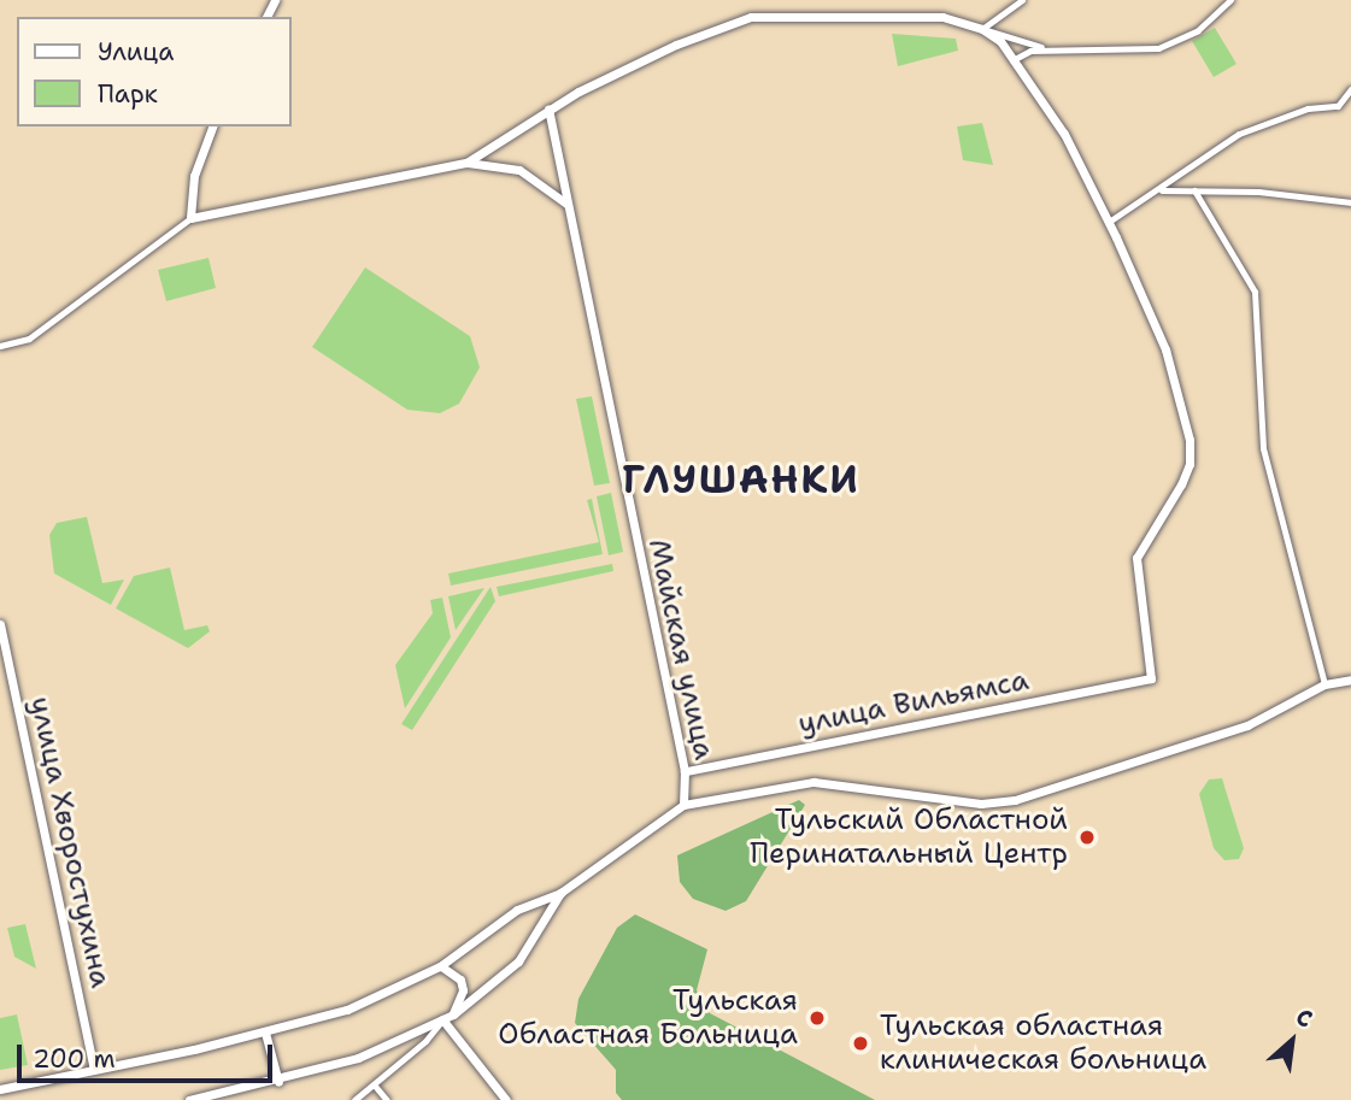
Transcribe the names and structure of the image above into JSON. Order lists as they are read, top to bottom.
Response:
{
  "streets": {
    "street": ["Майская улица", "улица Вильямса", "улица Хворостухина"]
  },
  "crossings": [
    ["Майская улица", "улица Вильямса"]
  ],
  "districts": ["ГЛУШАНКИ"],
  "places": ["Тульский Областной Перинатальный Центр", "Тульская Областная Больница", "Тульская областная клиническая больница"],
  "legend": ["Улица", "Парк"],
  "scale_bar": "200 m",
  "north": "top right"
}
